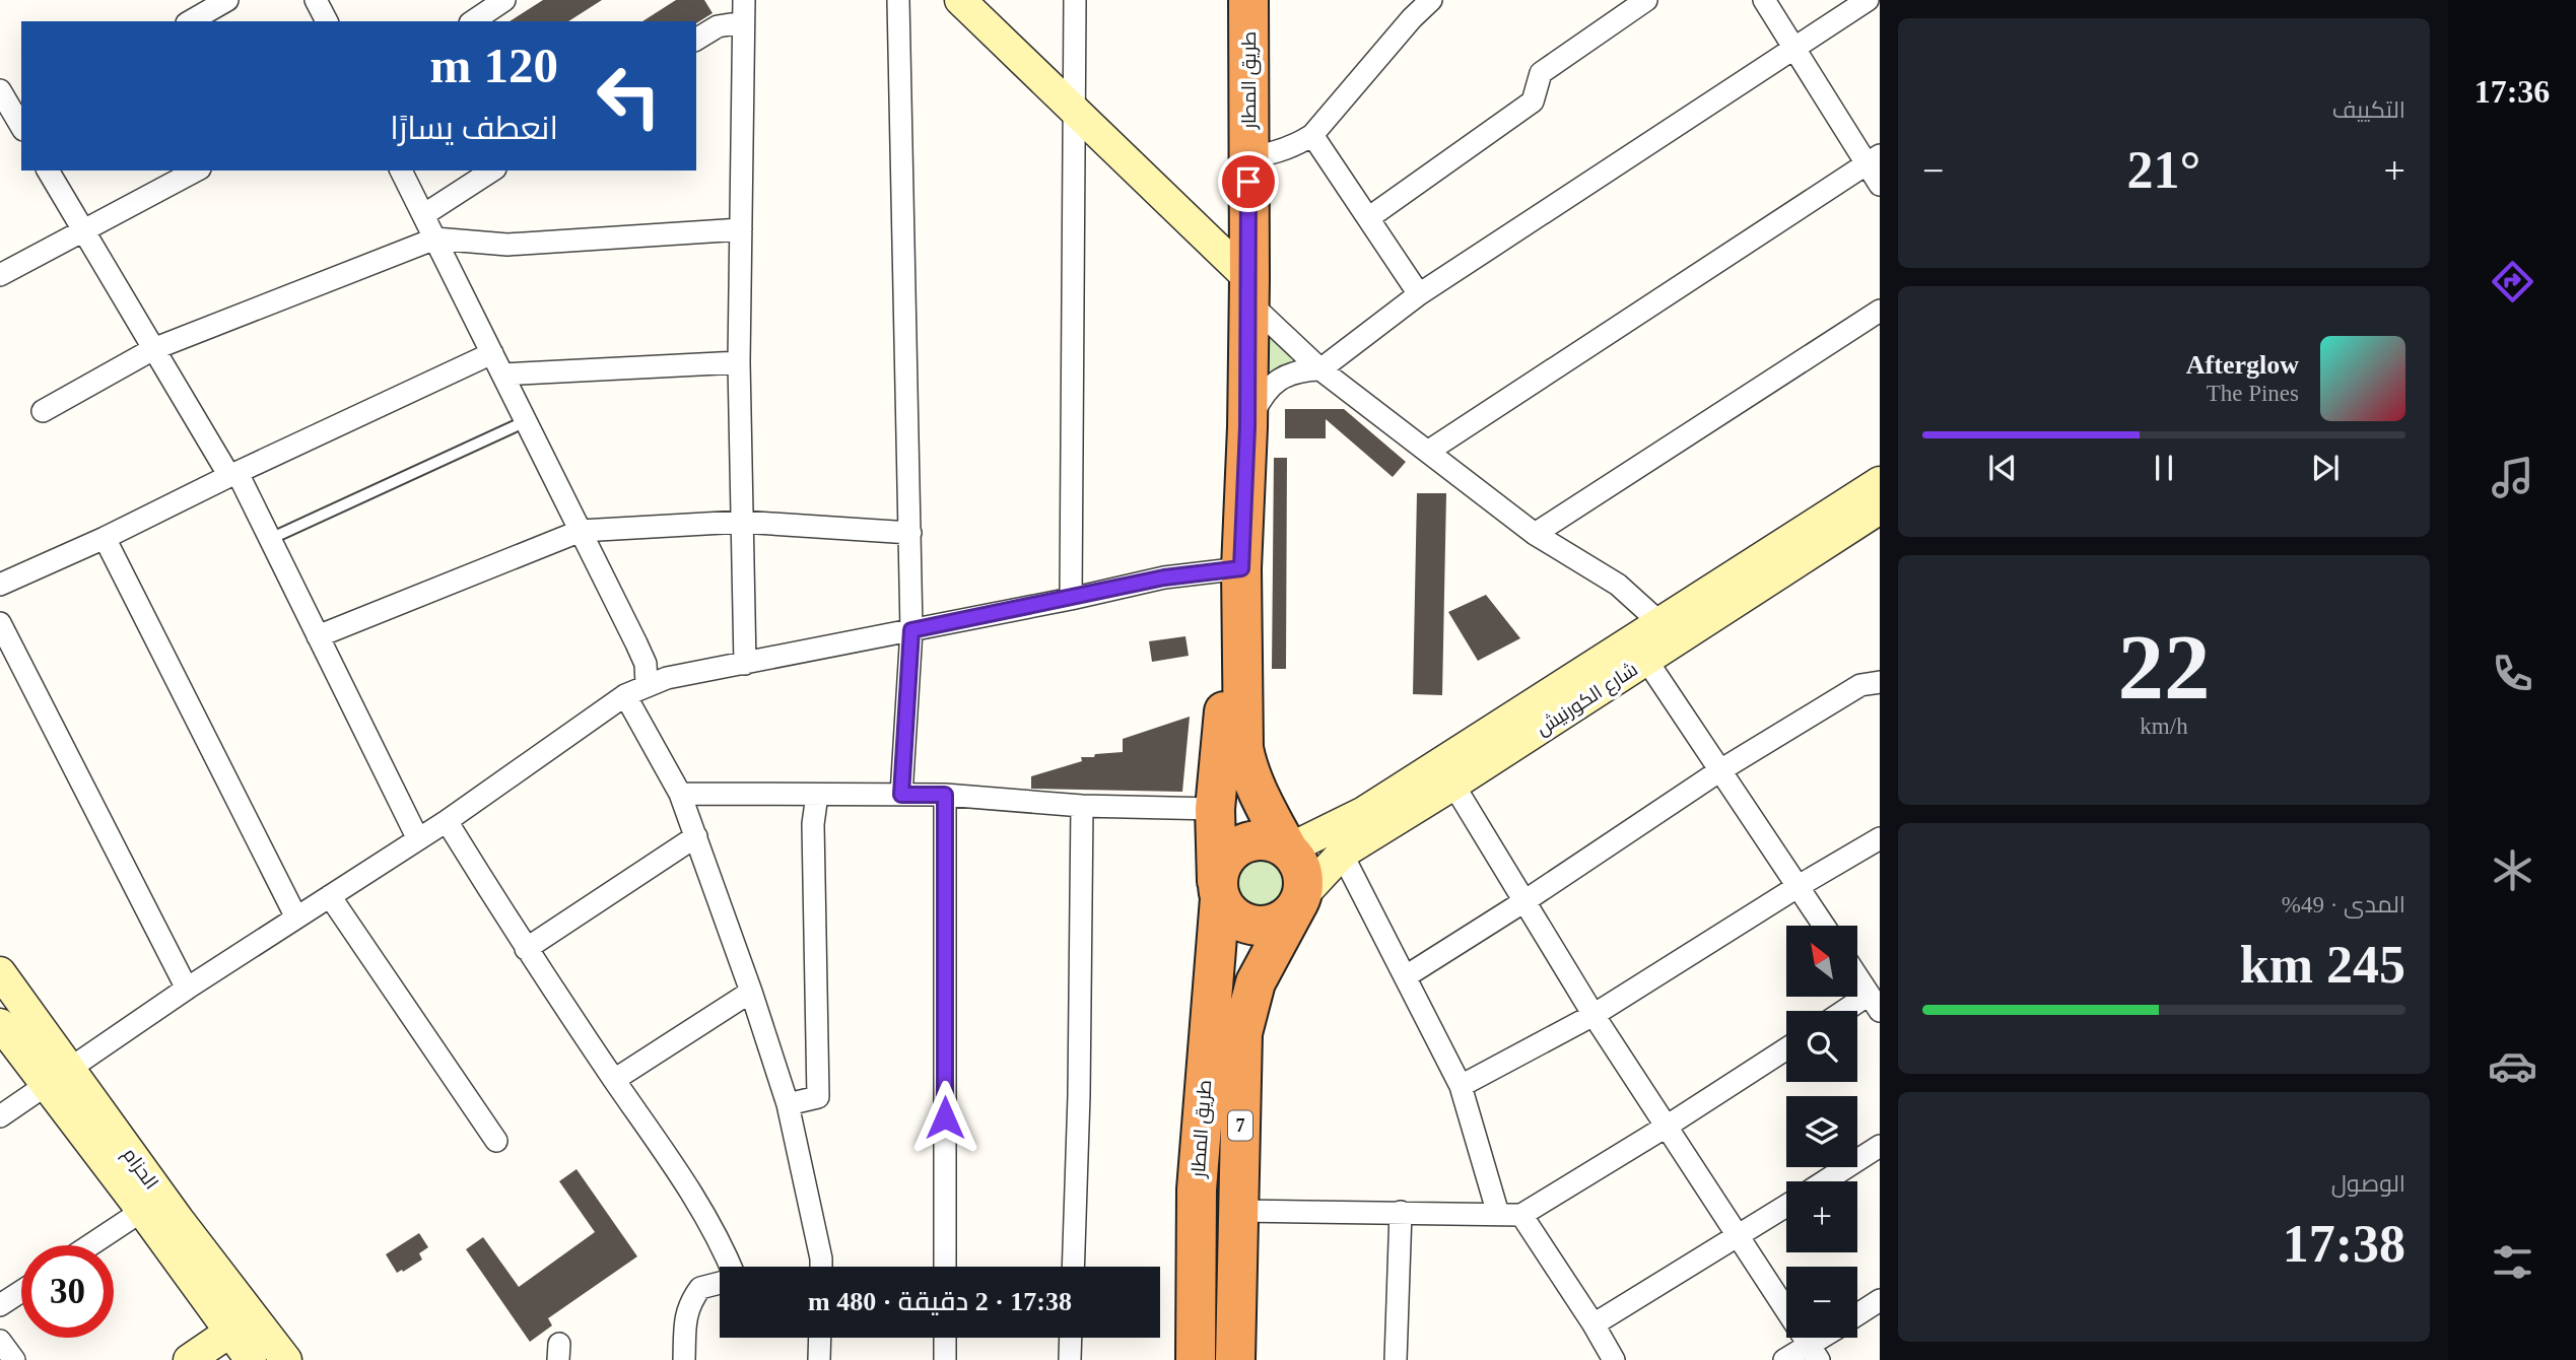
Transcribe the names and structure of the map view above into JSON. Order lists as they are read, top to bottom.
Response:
{
  "streets": {
    "highway": ["طريق المطار", "7"],
    "street": ["شارع الكورنيش", "الحزام"]
  },
  "crossings": [
    ["طريق المطار", "شارع الكورنيش"],
    ["طريق المطار", "7"],
    ["شارع الكورنيش", "7"]
  ],
  "north": "top left",
  "page": {
    "tabs": "17:36",
    "tile": [
      "التكييف",
      ["22", "km/h"],
      ["المدى · 49%", "245 km"],
      ["الوصول", "17:38"]
    ],
    "turn": ["120 m", "انعطف يسارًا"],
    "heat": ["−", "21°", "+"],
    "song": ["Afterglow", "The Pines"],
    "map_buttons": ["+", "−"],
    "limit": "30",
    "trip": "17:38 · 2 دقيقة · 480 m"
  }
}
